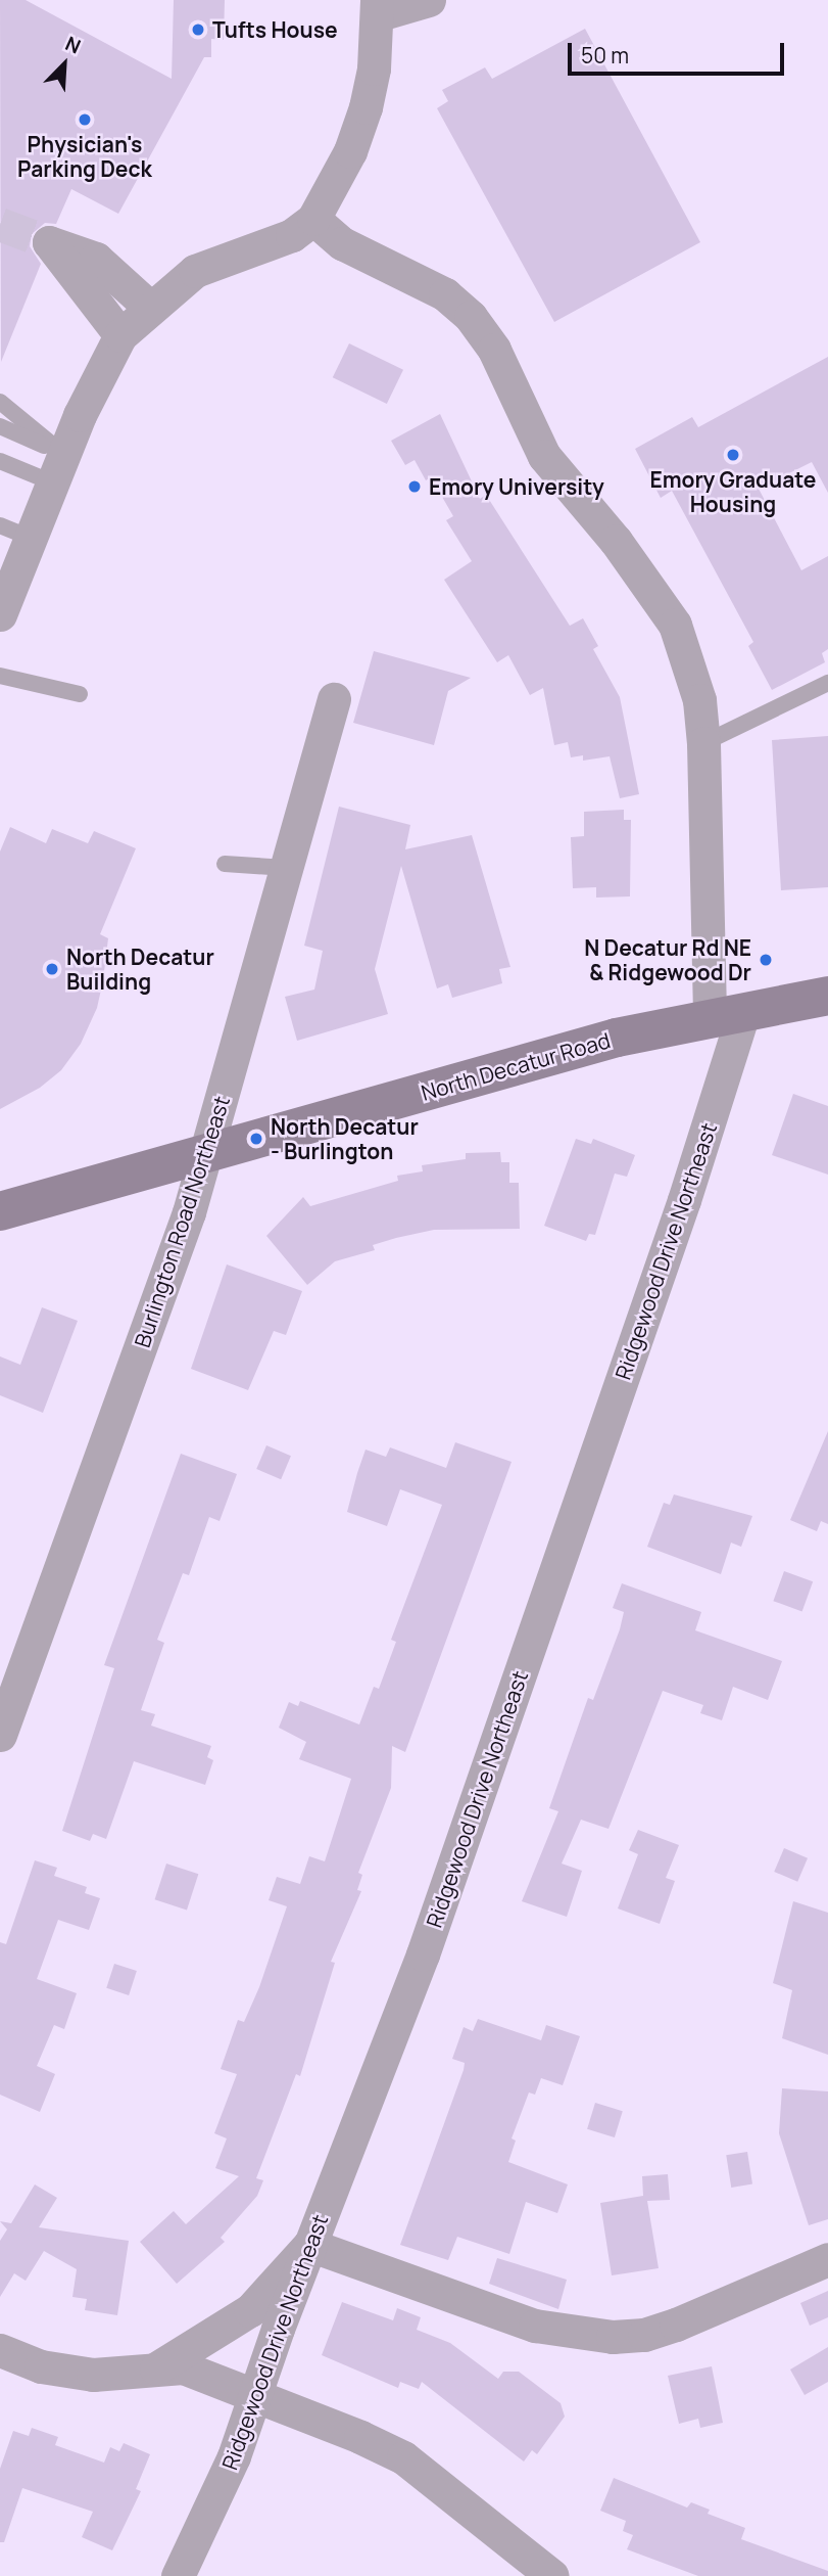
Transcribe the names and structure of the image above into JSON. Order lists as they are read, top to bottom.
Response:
{
  "streets": {
    "main road": ["North Decatur Road"],
    "street": ["Burlington Road Northeast", "Ridgewood Drive Northeast"]
  },
  "crossings": [
    ["North Decatur Road", "Burlington Road Northeast"],
    ["North Decatur Road", "Ridgewood Drive Northeast"]
  ],
  "places": [
    "Tufts House",
    "Physician's Parking Deck",
    "Emory Graduate Housing",
    "Emory University",
    "N Decatur Rd NE & Ridgewood Dr",
    "North Decatur Building",
    "North Decatur - Burlington"
  ],
  "scale_bar": "50 m",
  "north": "top right"
}
